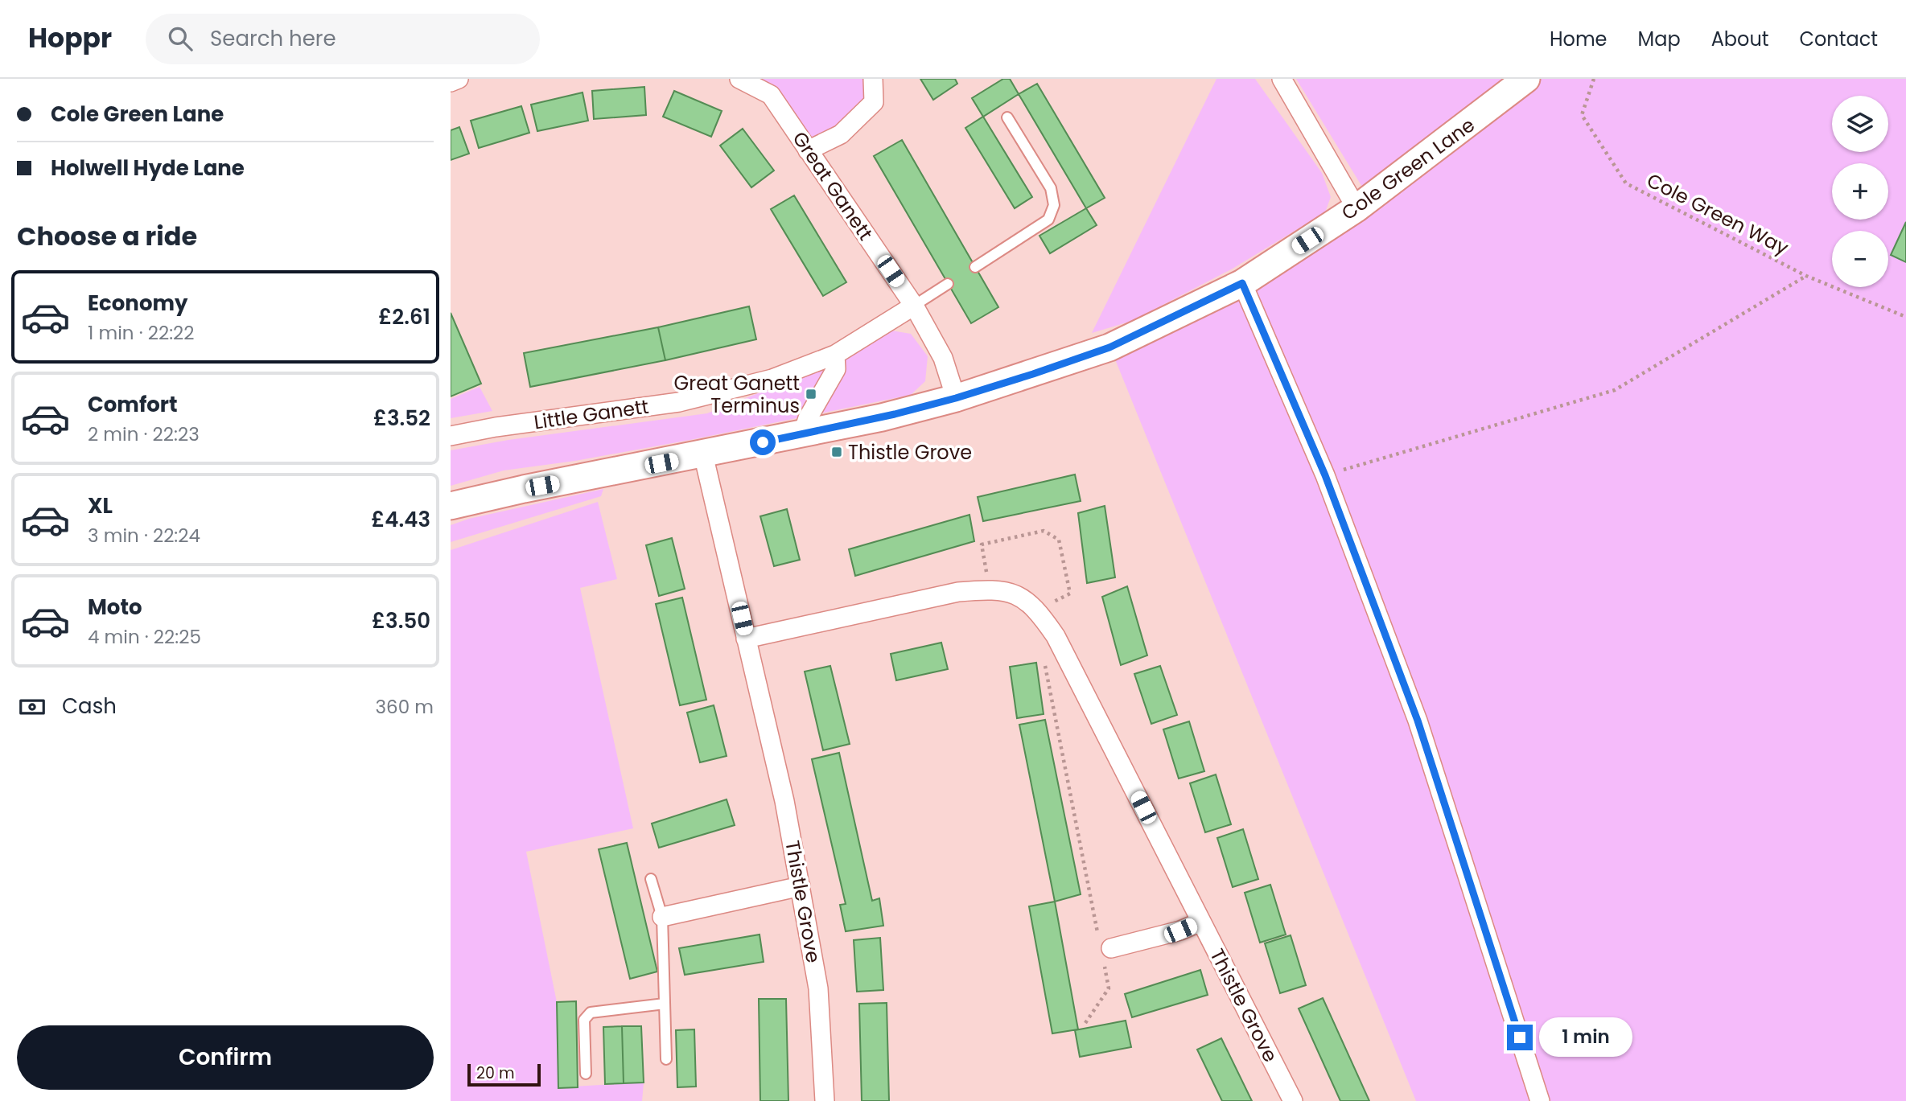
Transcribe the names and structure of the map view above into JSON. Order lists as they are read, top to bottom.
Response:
{
  "streets": {
    "street": [
      "Cole Green Lane",
      "Great Ganett",
      "Little Ganett",
      "Thistle Grove"
    ],
    "path": ["Cole Green Way"]
  },
  "crossings": [
    ["Cole Green Lane", "Great Ganett"],
    ["Cole Green Lane", "Thistle Grove"],
    ["Great Ganett", "Little Ganett"]
  ],
  "places": {
    "transit": ["Great Ganett Terminus", "Thistle Grove"]
  },
  "scale_bar": "20 m",
  "page": {
    "header": "Hoppr",
    "search": "Search here",
    "nav": [
      "Home",
      "Map",
      "About",
      "Contact"
    ],
    "banner": ["Cole Green Lane", "Holwell Hyde Lane"],
    "map_buttons": ["+", "−"],
    "heading": "Choose a ride",
    "list": [
      {
        "name": "Economy",
        "note": "1 min · 22:22",
        "value": "£2.61"
      },
      {
        "name": "Comfort",
        "note": "2 min · 22:23",
        "value": "£3.52"
      },
      {
        "name": "XL",
        "note": "3 min · 22:24",
        "value": "£4.43"
      },
      {
        "name": "Moto",
        "note": "4 min · 22:25",
        "value": "£3.50"
      }
    ],
    "pay": ["Cash", "360 m"],
    "buttons": "Confirm",
    "bubble": "1 min",
    "scale": "20 m"
  }
}
